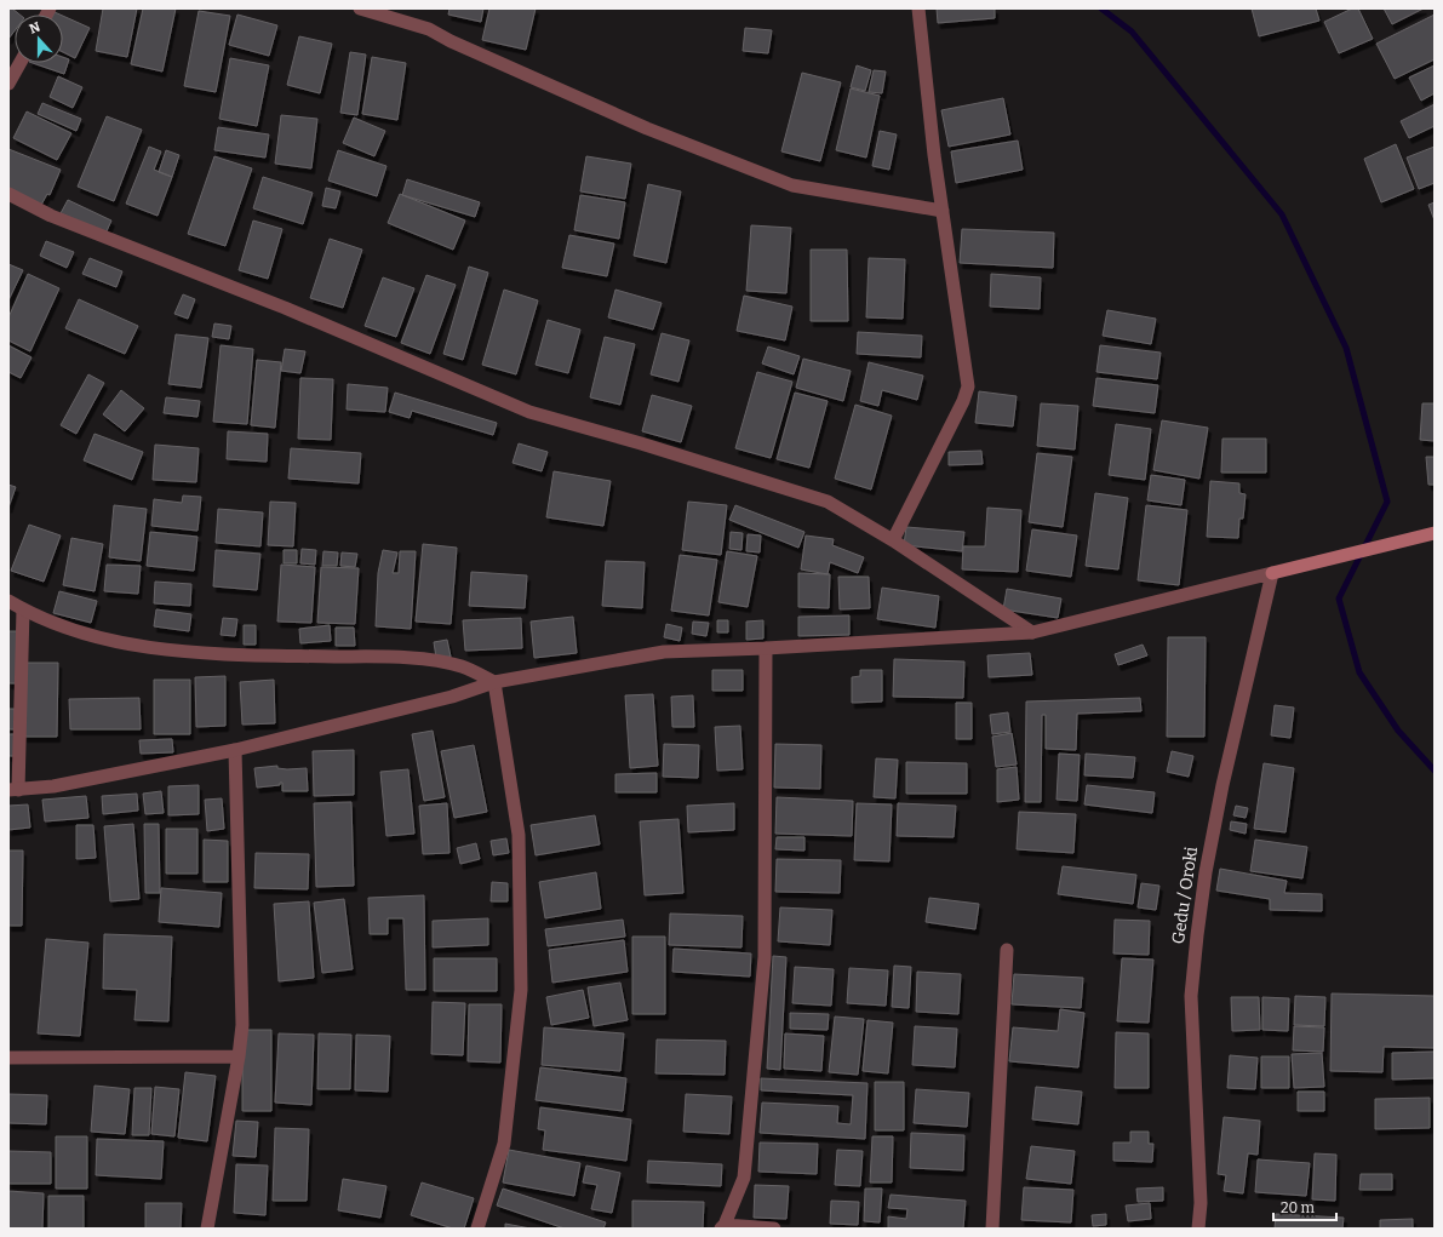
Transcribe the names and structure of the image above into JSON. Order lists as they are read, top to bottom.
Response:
{
  "streets": {
    "street": ["Gedu / Oroki"]
  },
  "scale_bar": "20 m",
  "north": "top"
}
